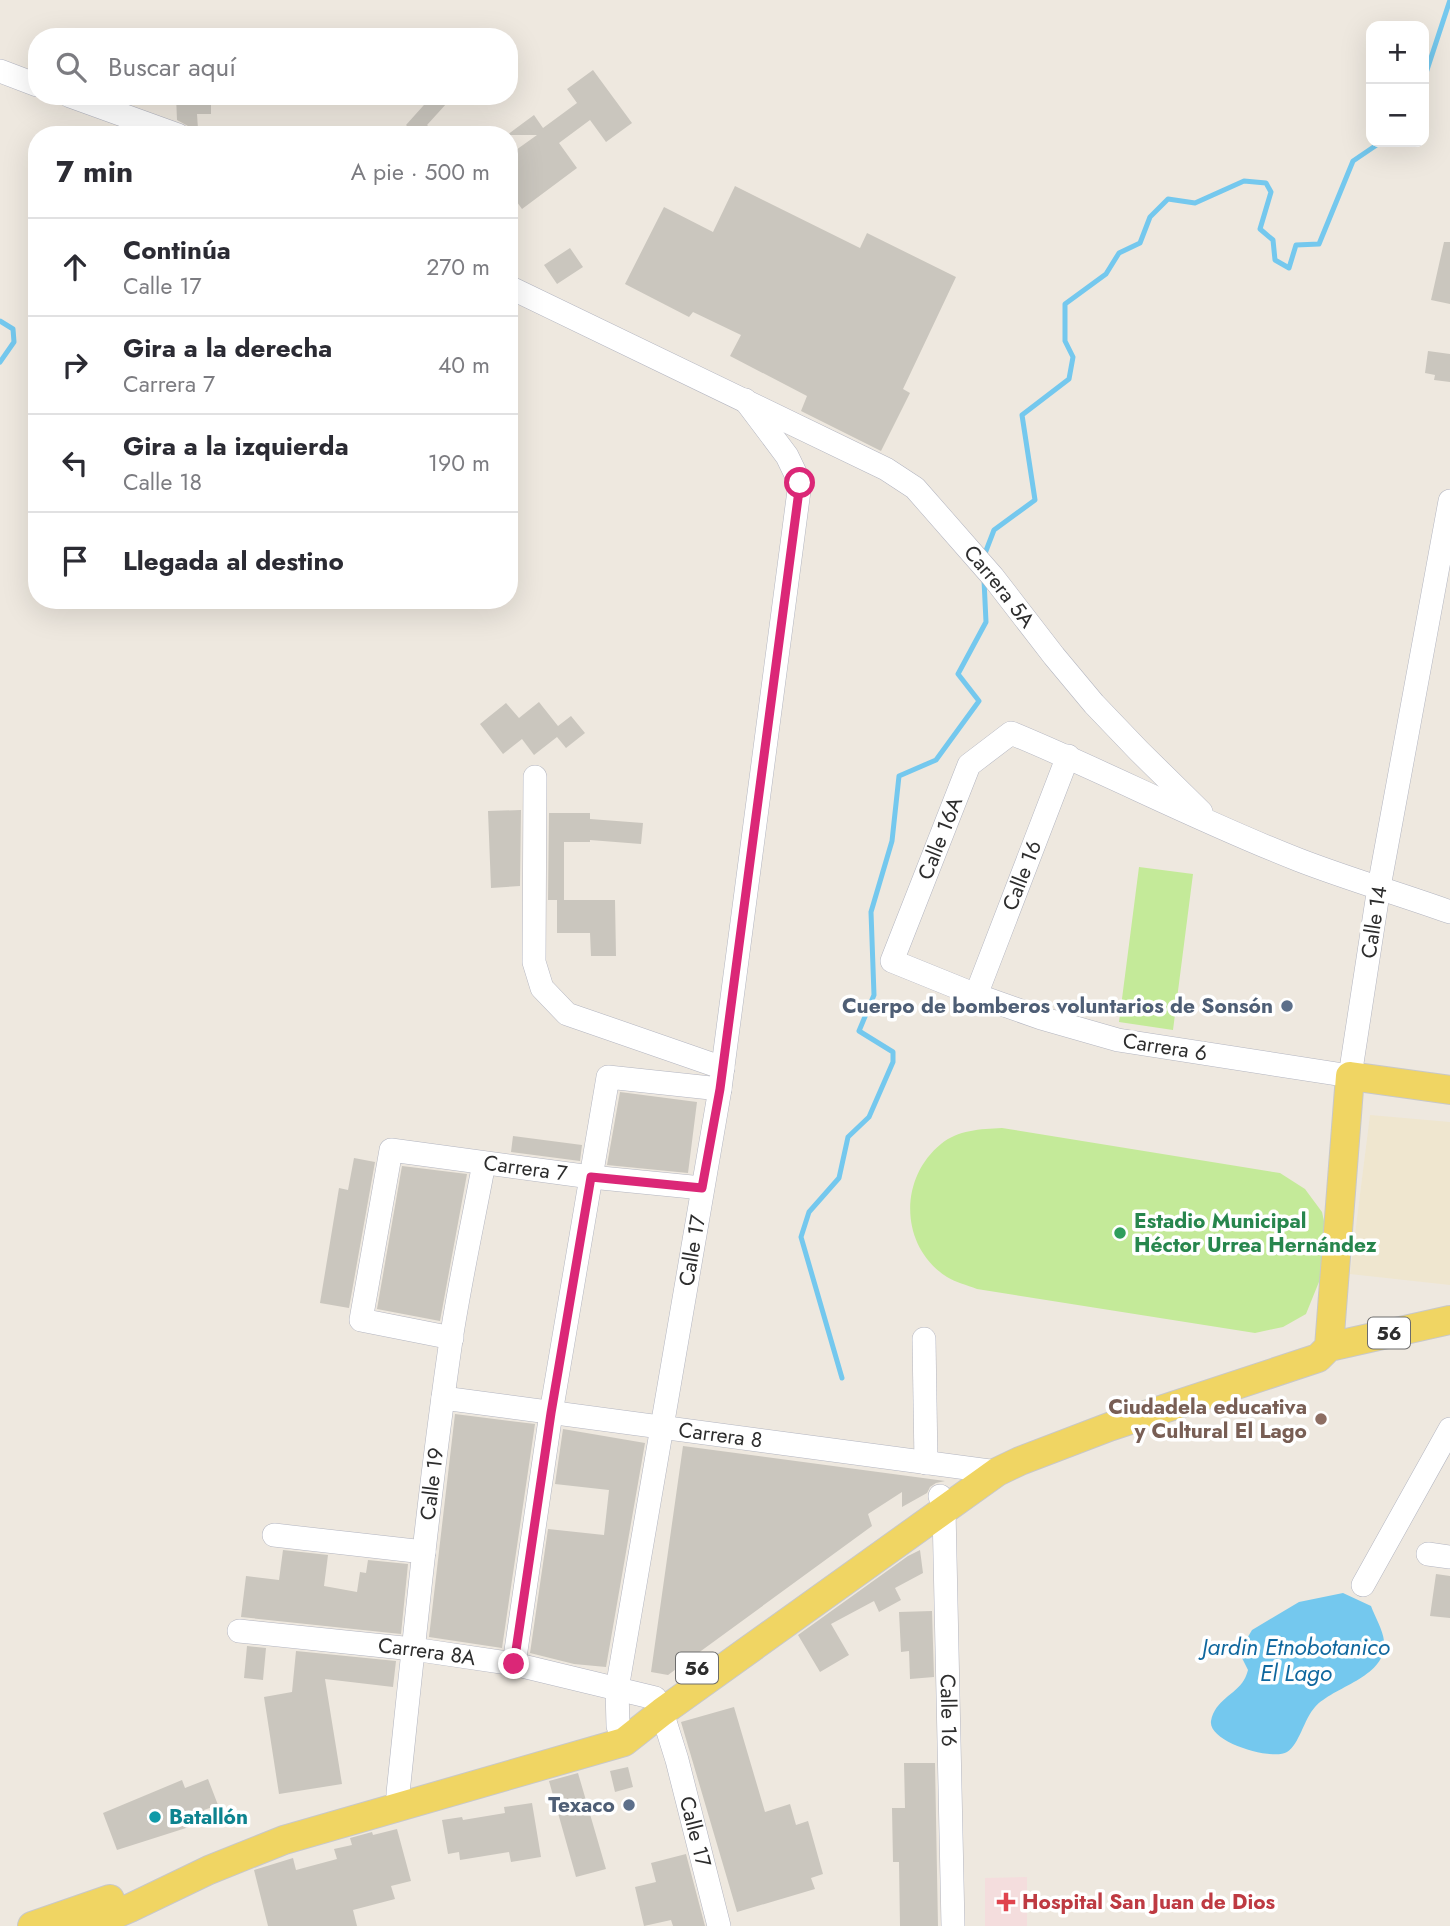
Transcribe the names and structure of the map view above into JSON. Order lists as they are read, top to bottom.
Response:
{
  "streets": {
    "main road": ["Calle 14", "Carrera 6", "56"],
    "street": [
      "Carrera 5A",
      "Calle 16A",
      "Calle 16",
      "Carrera 7",
      "Calle 17",
      "Carrera 8",
      "Calle 19",
      "Carrera 8A"
    ]
  },
  "crossings": [
    ["Carrera 5A", "Calle 16A"],
    ["Carrera 5A", "Calle 16"],
    ["Carrera 5A", "Calle 14"],
    ["Carrera 5A", "Calle 17"],
    ["Calle 16A", "Carrera 6"],
    ["Calle 16", "Carrera 6"],
    ["Calle 16", "56"],
    ["Calle 14", "Carrera 6"],
    ["Calle 14", "56"],
    ["Carrera 7", "Calle 17"],
    ["Carrera 7", "Calle 19"],
    ["Calle 17", "56"],
    ["Calle 17", "Carrera 8"],
    ["Calle 17", "Carrera 8A"],
    ["56", "Carrera 8"],
    ["56", "Calle 19"],
    ["56", "Carrera 8A"],
    ["Carrera 8", "Calle 19"],
    ["Calle 19", "Carrera 8A"]
  ],
  "water": ["Jardin Etnobotanico El Lago"],
  "places": {
    "other": [
      "Cuerpo de bomberos voluntarios de Sonsón",
      "Estadio Municipal Héctor Urrea Hernández",
      "Ciudadela educativa y Cultural El Lago",
      "Texaco",
      "Batallón"
    ],
    "health": ["Hospital San Juan de Dios"]
  },
  "page": {
    "map_buttons": ["+", "−"],
    "search": "Buscar aquí",
    "heading": ["7 min", "A pie · 500 m"],
    "list": [
      ["Continúa", "Calle 17", "270 m"],
      ["Gira a la derecha", "Carrera 7", "40 m"],
      ["Gira a la izquierda", "Calle 18", "190 m"],
      "Llegada al destino"
    ]
  }
}
